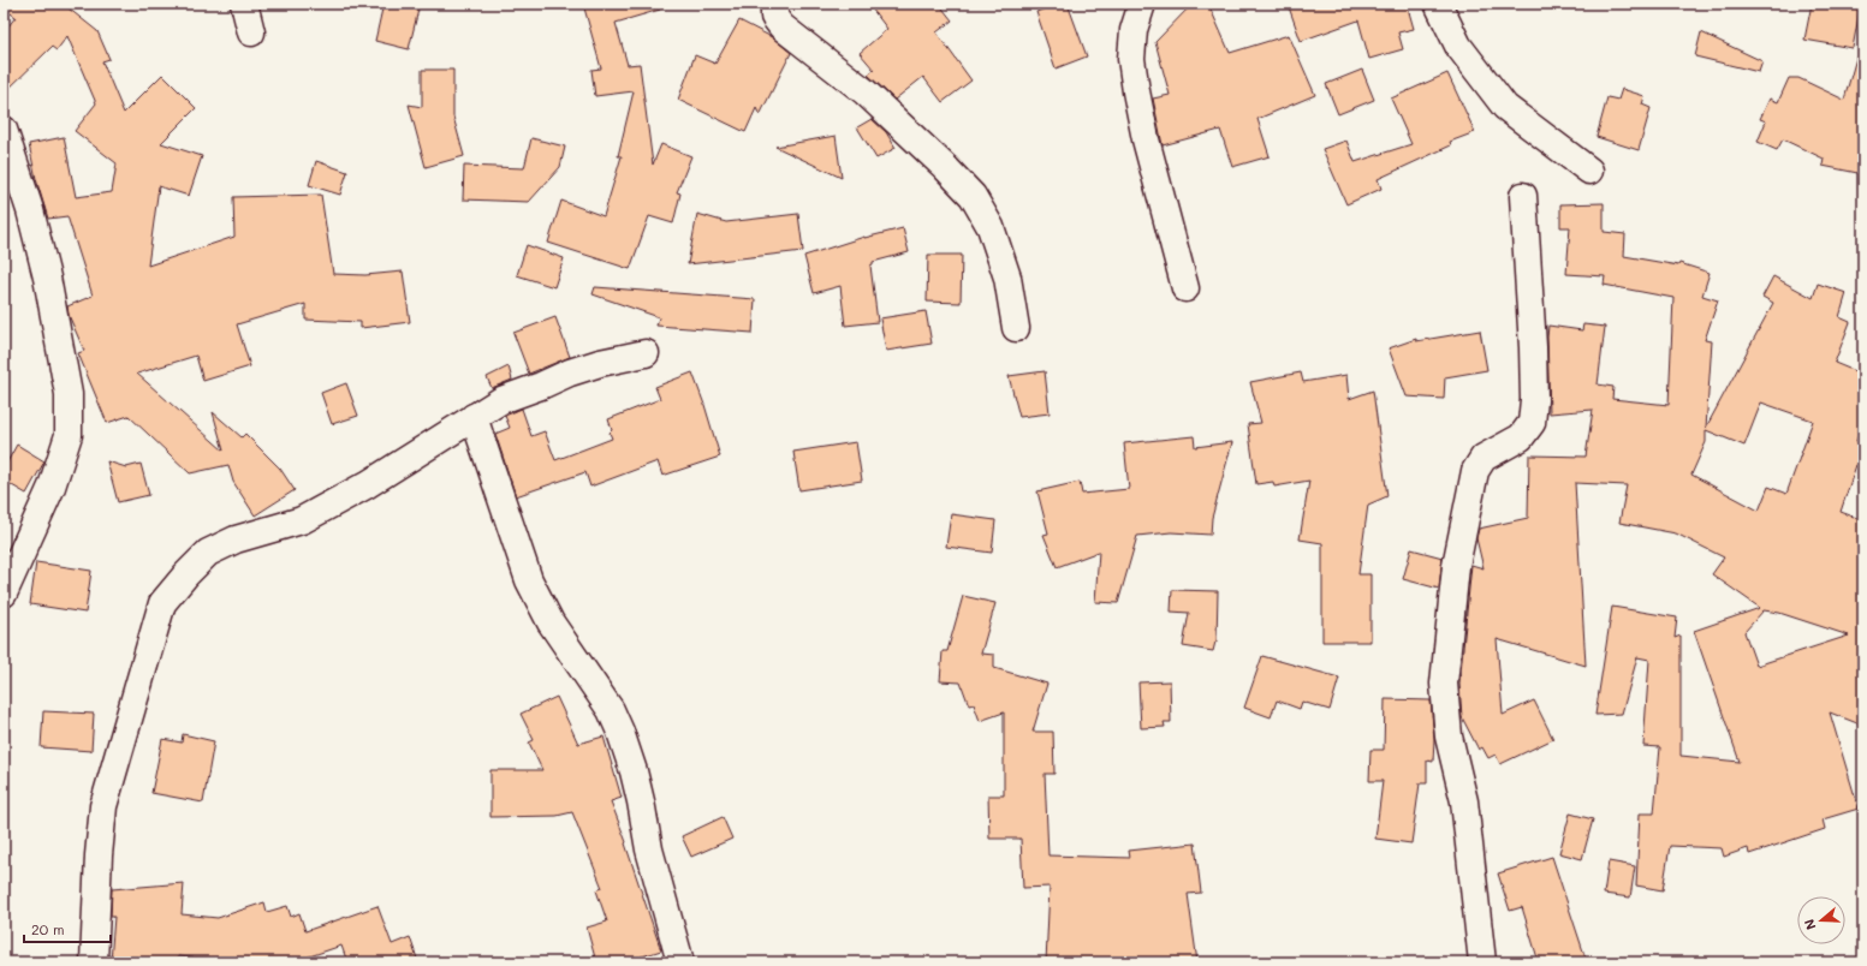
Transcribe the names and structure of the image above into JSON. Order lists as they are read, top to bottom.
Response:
{
  "scale_bar": "20 m",
  "north": "left"
}
